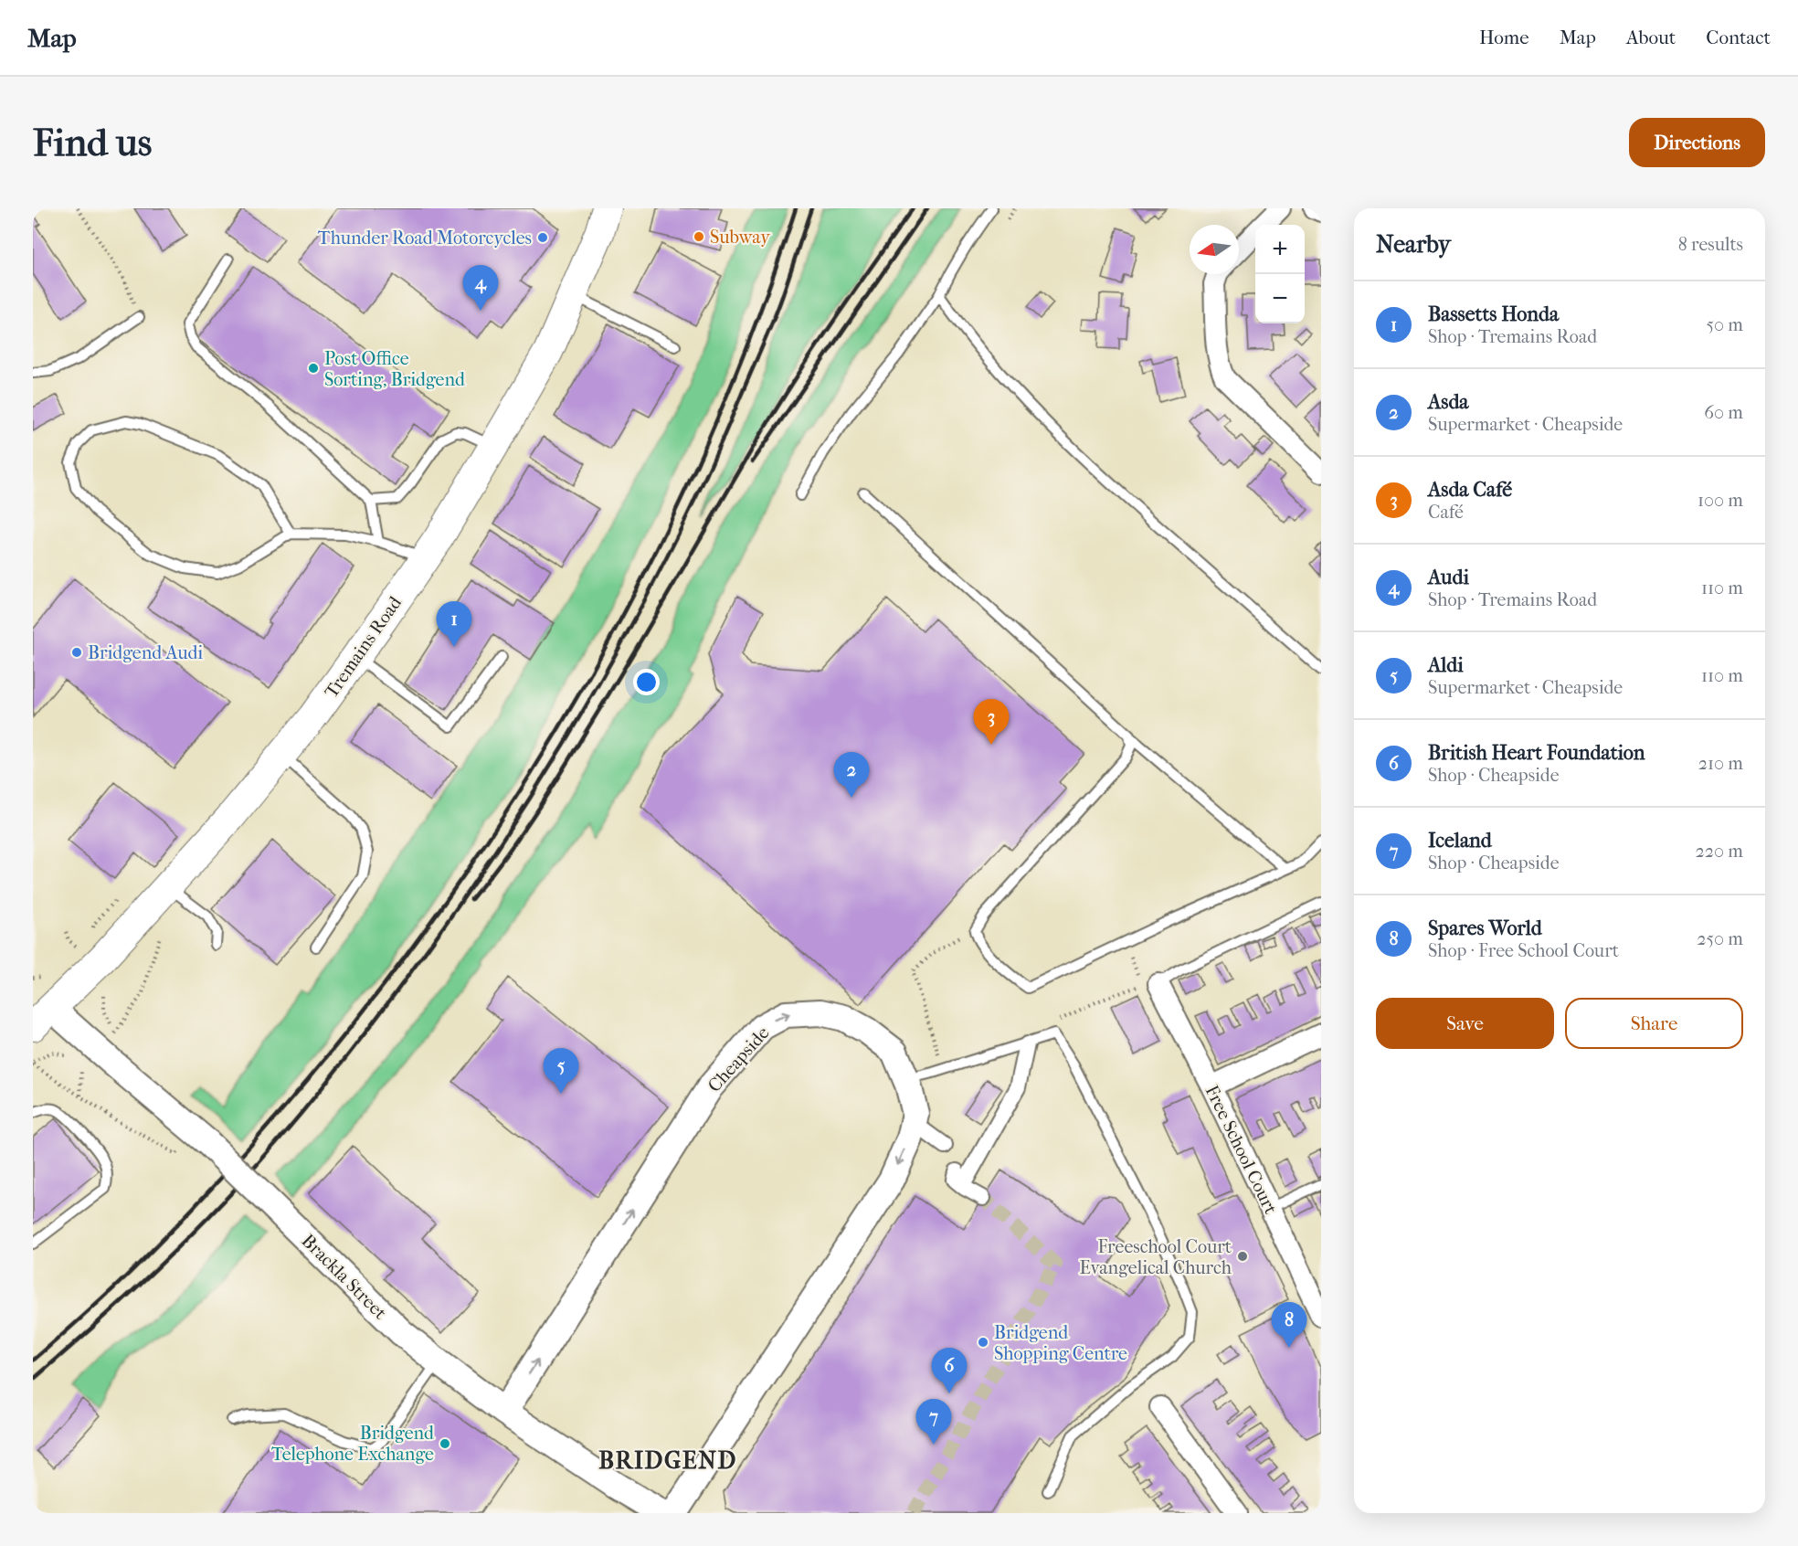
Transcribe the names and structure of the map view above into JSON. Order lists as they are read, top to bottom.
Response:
{
  "streets": {
    "main road": ["Tremains Road"],
    "street": ["Cheapside", "Free School Court", "Brackla Street"]
  },
  "crossings": [
    ["Tremains Road", "Brackla Street"],
    ["Cheapside", "Brackla Street"]
  ],
  "districts": ["BRIDGEND"],
  "places": [
    "Subway",
    "Thunder Road Motorcycles",
    "Post Office Sorting, Bridgend",
    "Bridgend Audi",
    "Freeschool Court Evangelical Church",
    "Bridgend Shopping Centre",
    "Bridgend Telephone Exchange"
  ],
  "north": "left",
  "page": {
    "header": "Map",
    "nav": [
      "Home",
      "Map",
      "About",
      "Contact"
    ],
    "buttons": [
      "Directions",
      ["Save", "Share"]
    ],
    "title": "Find us",
    "heading": ["Nearby", "8 results"],
    "map_buttons": ["+", "−"],
    "pins": [
      "4",
      "1",
      "3",
      "2",
      "5",
      "8",
      "6",
      "7"
    ],
    "list": [
      {
        "mark": "1",
        "name": "Bassetts Honda",
        "note": "Shop · Tremains Road",
        "value": "50 m"
      },
      {
        "mark": "2",
        "name": "Asda",
        "note": "Supermarket · Cheapside",
        "value": "60 m"
      },
      {
        "mark": "3",
        "name": "Asda Café",
        "note": "Café",
        "value": "100 m"
      },
      {
        "mark": "4",
        "name": "Audi",
        "note": "Shop · Tremains Road",
        "value": "110 m"
      },
      {
        "mark": "5",
        "name": "Aldi",
        "note": "Supermarket · Cheapside",
        "value": "110 m"
      },
      {
        "mark": "6",
        "name": "British Heart Foundation",
        "note": "Shop · Cheapside",
        "value": "210 m"
      },
      {
        "mark": "7",
        "name": "Iceland",
        "note": "Shop · Cheapside",
        "value": "220 m"
      },
      {
        "mark": "8",
        "name": "Spares World",
        "note": "Shop · Free School Court",
        "value": "250 m"
      }
    ]
  }
}
